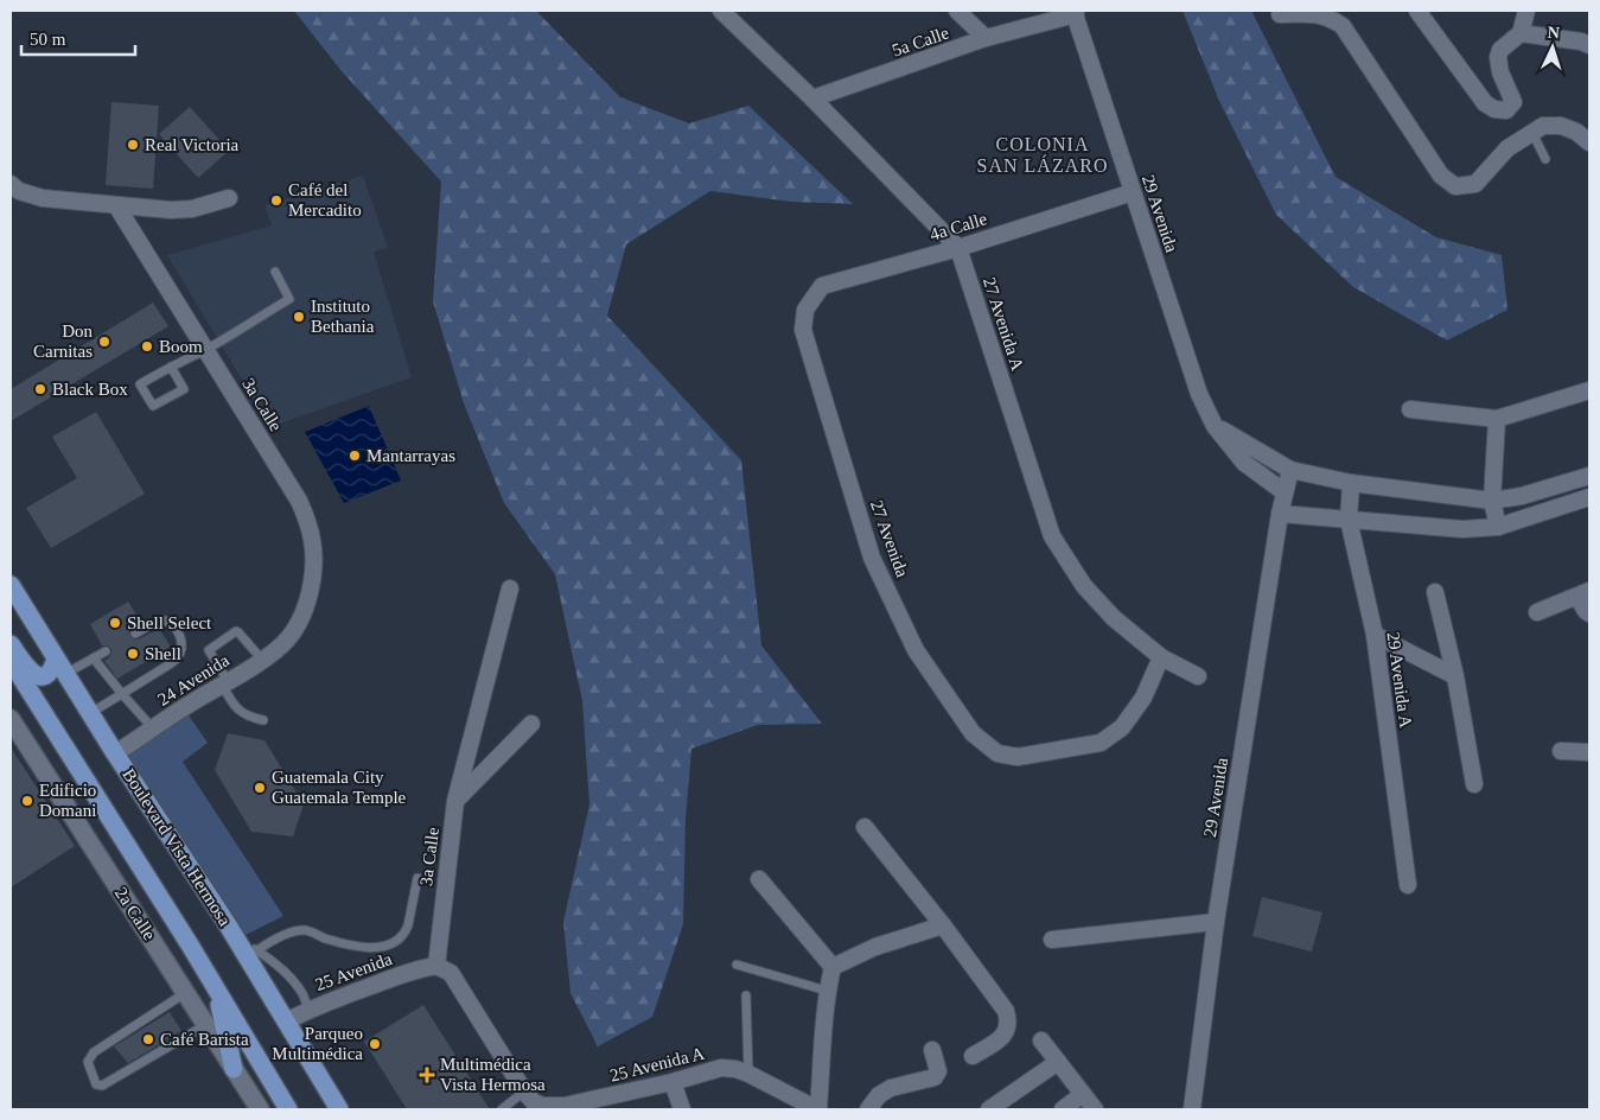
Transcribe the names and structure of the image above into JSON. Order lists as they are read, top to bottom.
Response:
{
  "streets": {
    "main road": ["Boulevard Vista Hermosa"],
    "street": [
      "5a Calle",
      "29 Avenida",
      "4a Calle",
      "27 Avenida A",
      "3a Calle",
      "27 Avenida",
      "24 Avenida",
      "29 Avenida A",
      "2a Calle",
      "25 Avenida",
      "25 Avenida A"
    ]
  },
  "crossings": [
    ["5a Calle", "29 Avenida"],
    ["5a Calle", "27 Avenida A"],
    ["29 Avenida", "4a Calle"],
    ["4a Calle", "27 Avenida A"],
    ["4a Calle", "27 Avenida"],
    ["27 Avenida A", "27 Avenida"],
    ["3a Calle", "24 Avenida"],
    ["3a Calle", "25 Avenida"],
    ["24 Avenida", "Boulevard Vista Hermosa"],
    ["Boulevard Vista Hermosa", "25 Avenida"]
  ],
  "districts": ["COLONIA SAN LÁZARO"],
  "places": {
    "other": [
      "Real Victoria",
      "Café del Mercadito",
      "Instituto Bethania",
      "Don Carnitas",
      "Boom",
      "Black Box",
      "Mantarrayas",
      "Shell Select",
      "Shell",
      "Guatemala City Guatemala Temple",
      "Edificio Domani",
      "Café Barista",
      "Parqueo Multimédica"
    ],
    "health": ["Multimédica Vista Hermosa"]
  },
  "scale_bar": "50 m",
  "north": "top"
}
